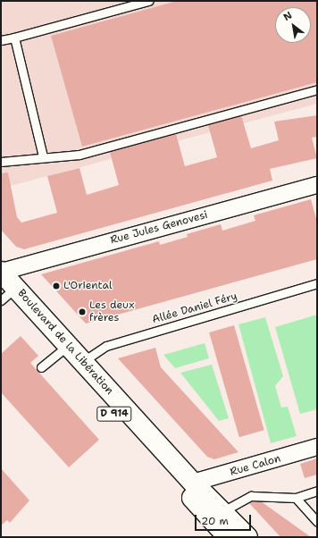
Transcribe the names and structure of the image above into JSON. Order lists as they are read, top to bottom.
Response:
{
  "streets": {
    "main road": ["Boulevard de la Libération", "D 914"],
    "street": ["Rue Jules Genovesi", "Rue Calon"],
    "lane": ["Allée Daniel Féry"]
  },
  "crossings": [
    ["Rue Jules Genovesi", "Boulevard de la Libération"],
    ["Allée Daniel Féry", "Boulevard de la Libération"],
    ["Boulevard de la Libération", "Rue Calon"]
  ],
  "places": ["L'Oriental", "Les deux frères"],
  "scale_bar": "20 m",
  "north": "top left"
}
